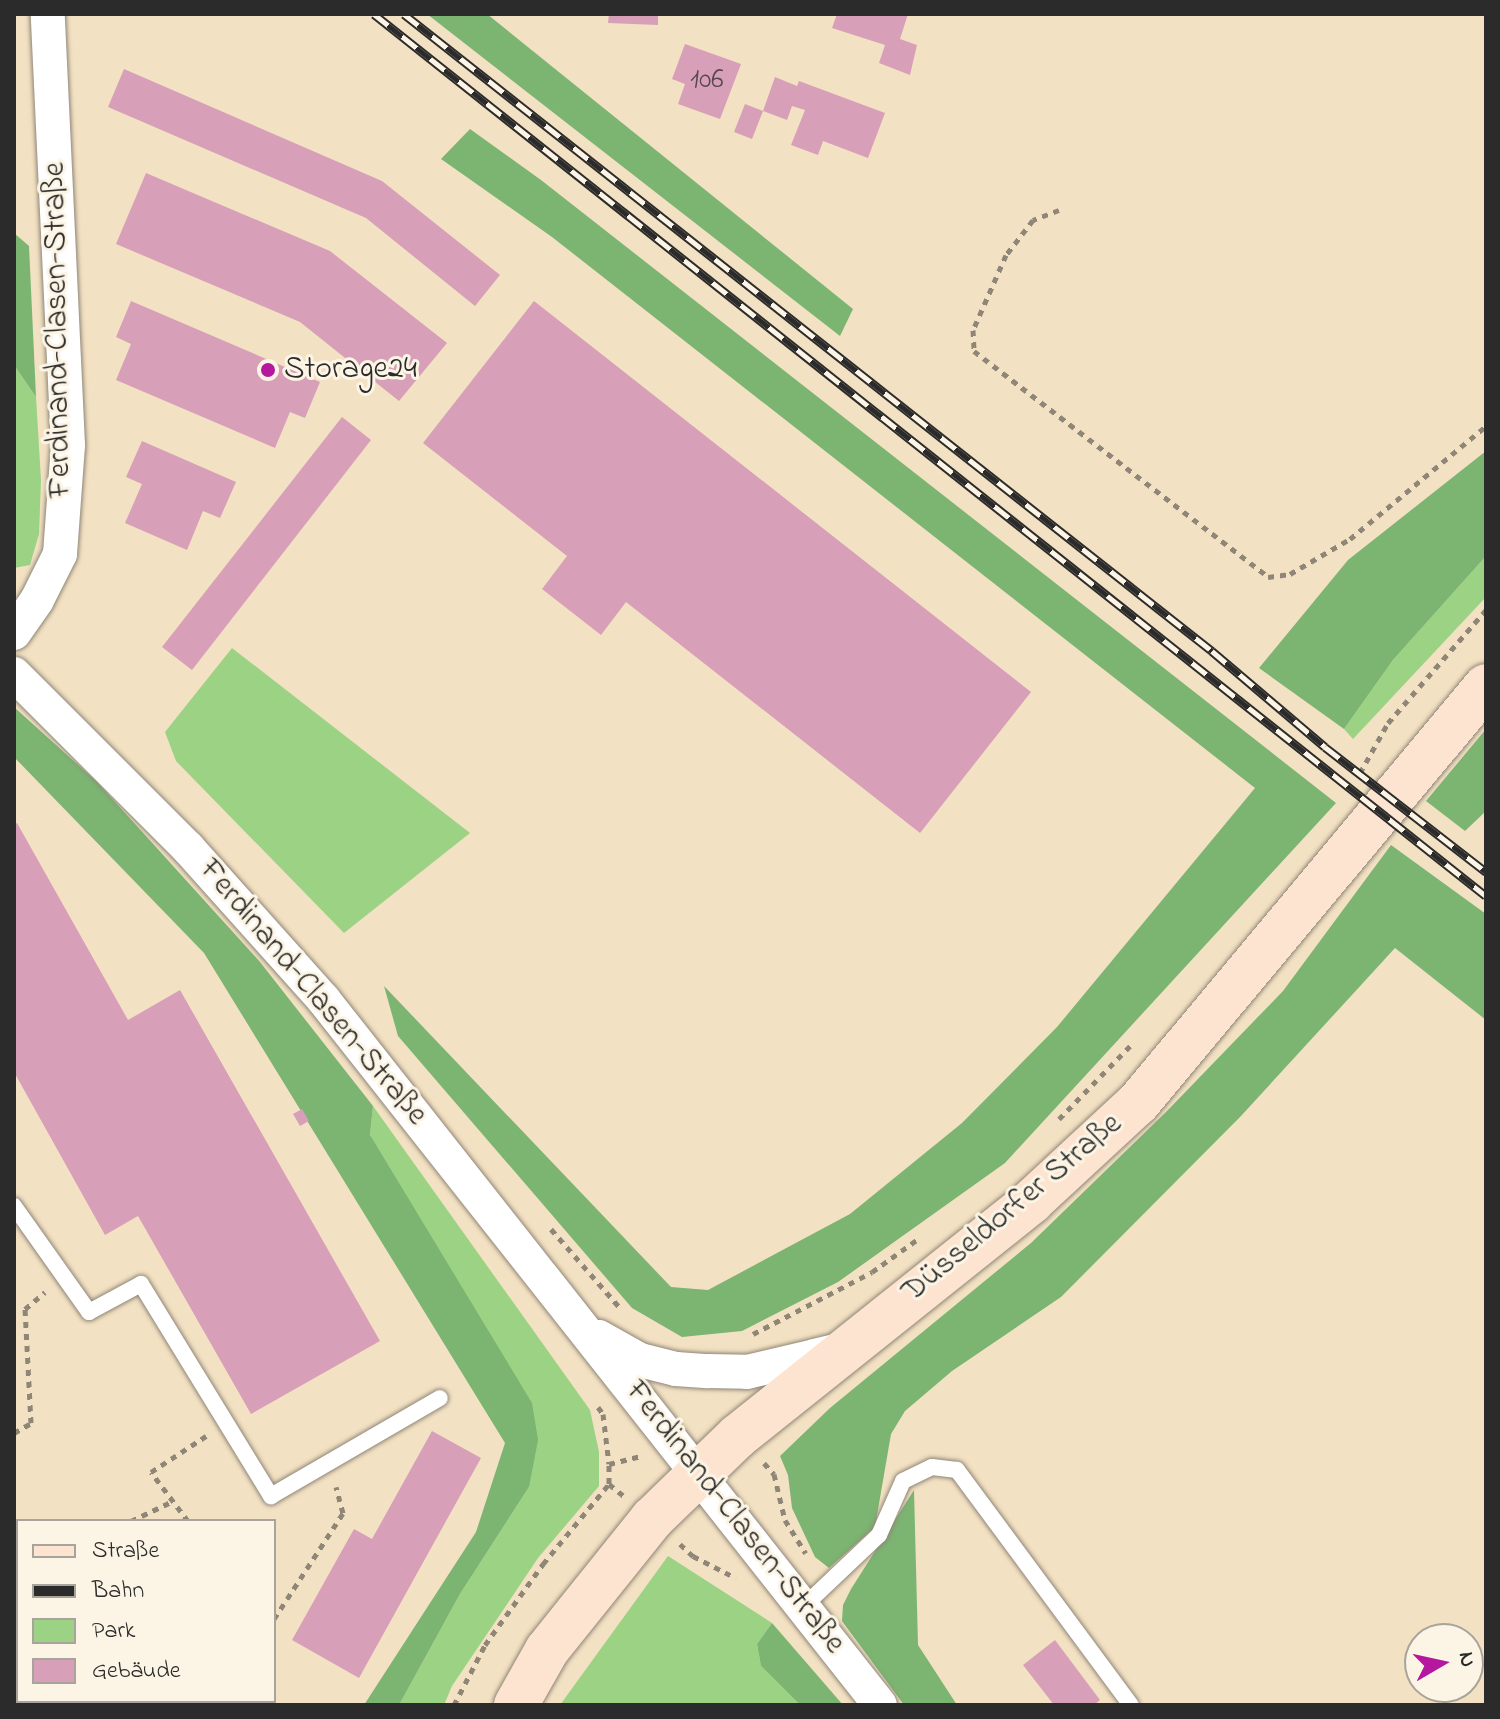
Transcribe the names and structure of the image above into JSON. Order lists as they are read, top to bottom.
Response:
{
  "streets": {
    "main road": ["Düsseldorfer Straße"],
    "street": ["Ferdinand-Clasen-Straße"]
  },
  "crossings": [
    ["Ferdinand-Clasen-Straße", "Düsseldorfer Straße"]
  ],
  "places": ["Storage24"],
  "house_numbers": ["106"],
  "legend": [
    "Straße",
    "Bahn",
    "Park",
    "Gebäude"
  ],
  "north": "right"
}
